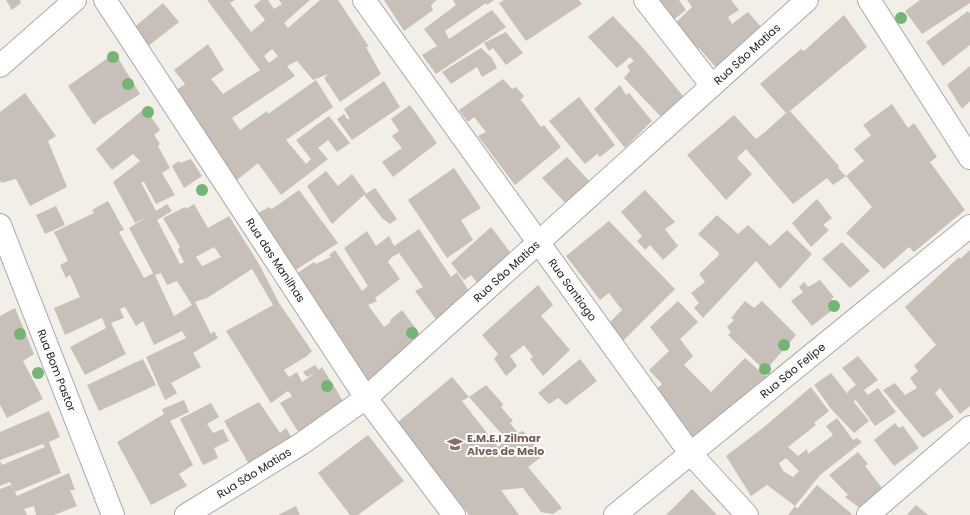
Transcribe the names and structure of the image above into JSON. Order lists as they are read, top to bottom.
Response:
{
  "streets": {
    "street": [
      "Rua São Matias",
      "Rua das Manilhas",
      "Rua Santiago",
      "Rua Bom Pastor",
      "Rua São Felipe"
    ]
  },
  "crossings": [
    ["Rua São Matias", "Rua das Manilhas"],
    ["Rua São Matias", "Rua Santiago"],
    ["Rua Santiago", "Rua São Felipe"]
  ],
  "places": {
    "school or university": ["E.M.E.I Zilmar Alves de Melo"]
  }
}
